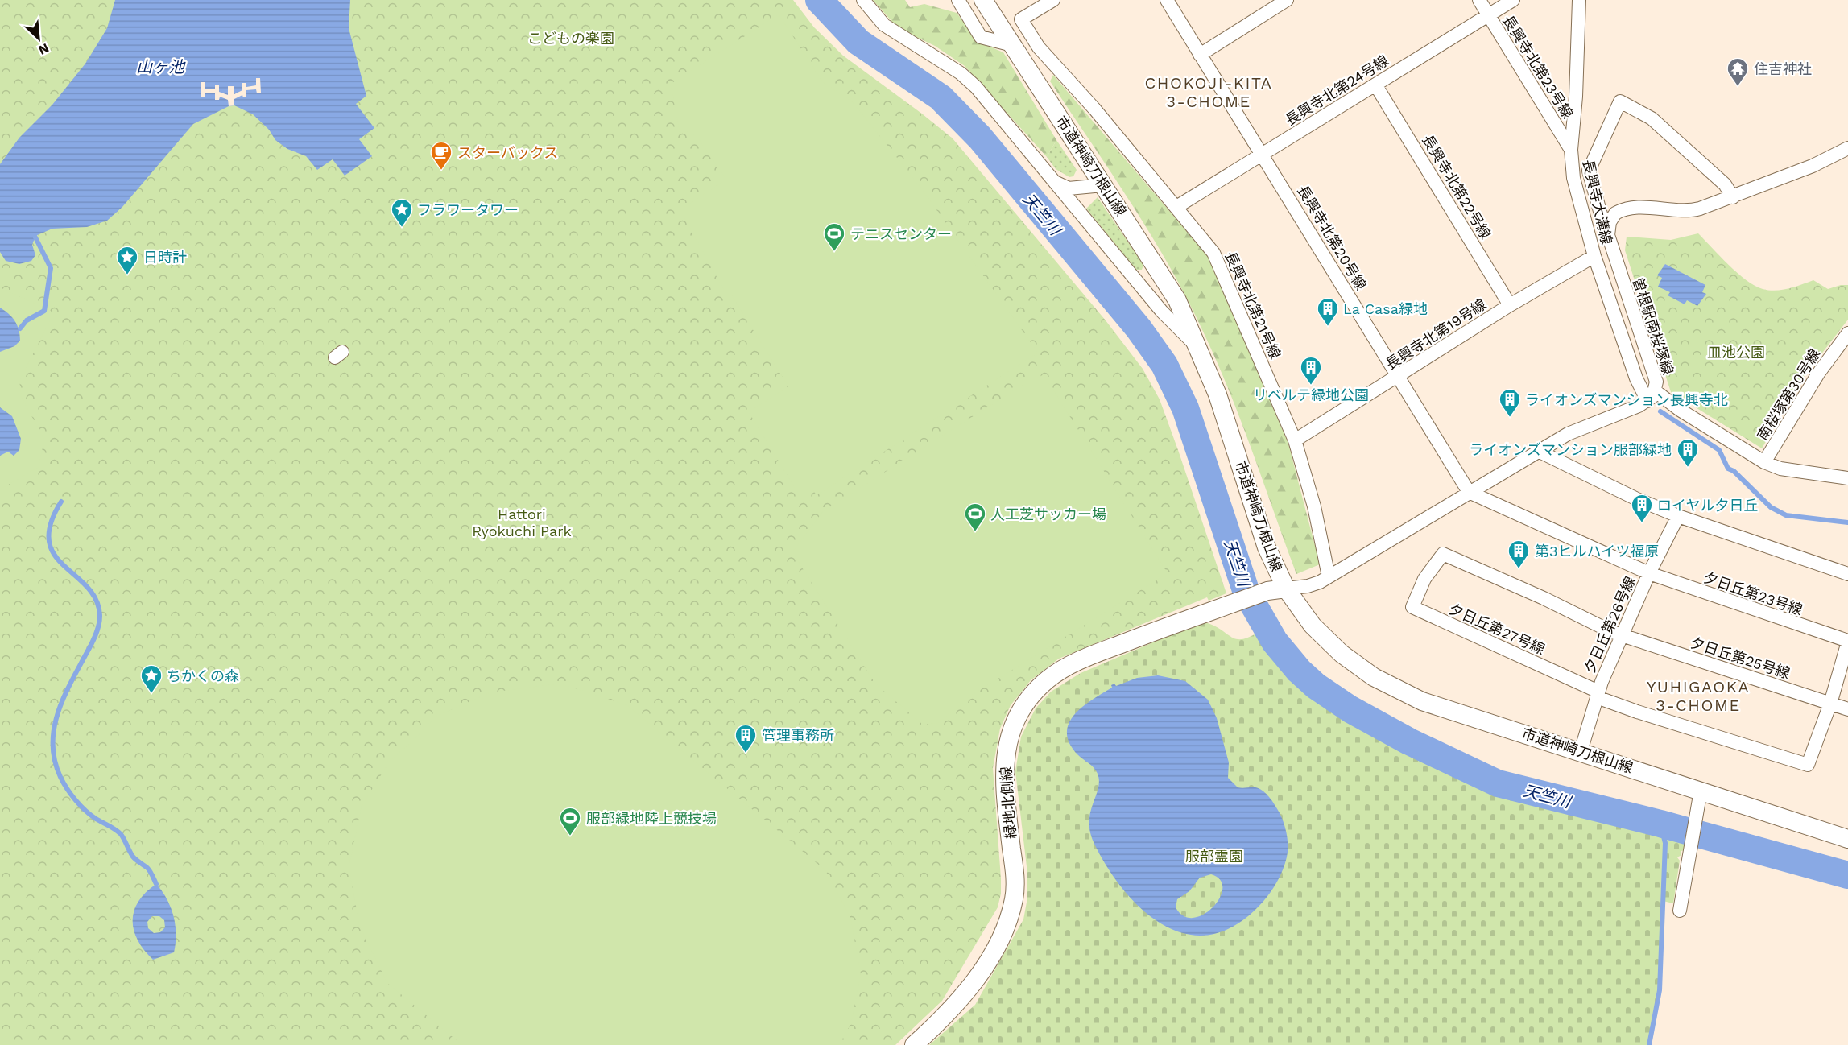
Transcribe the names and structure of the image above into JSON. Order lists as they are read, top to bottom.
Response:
{
  "streets": {
    "street": [
      "長興寺北第23号線",
      "長興寺北第24号線",
      "市道神崎刀根山線",
      "長興寺北第22号線",
      "長興寺大溝線",
      "長興寺北第20号線",
      "長興寺北第21号線",
      "曽根駅南桜塚線",
      "長興寺北第19号線",
      "南桜塚第30号線",
      "夕日丘第23号線",
      "夕日丘第26号線",
      "夕日丘第27号線",
      "夕日丘第25号線",
      "緑地北側線"
    ]
  },
  "crossings": [
    ["長興寺北第23号線", "長興寺北第24号線"],
    ["長興寺北第23号線", "長興寺大溝線"],
    ["長興寺北第24号線", "長興寺北第22号線"],
    ["長興寺北第24号線", "長興寺北第20号線"],
    ["長興寺北第24号線", "長興寺北第21号線"],
    ["市道神崎刀根山線", "夕日丘第26号線"],
    ["市道神崎刀根山線", "緑地北側線"],
    ["長興寺北第22号線", "長興寺北第19号線"],
    ["長興寺大溝線", "曽根駅南桜塚線"],
    ["長興寺大溝線", "長興寺北第19号線"],
    ["長興寺大溝線", "南桜塚第30号線"],
    ["長興寺北第20号線", "長興寺北第19号線"],
    ["長興寺北第20号線", "夕日丘第23号線"],
    ["長興寺北第21号線", "長興寺北第19号線"],
    ["曽根駅南桜塚線", "南桜塚第30号線"],
    ["夕日丘第23号線", "夕日丘第26号線"],
    ["夕日丘第26号線", "夕日丘第27号線"],
    ["夕日丘第26号線", "夕日丘第25号線"],
    ["夕日丘第27号線", "夕日丘第25号線"]
  ],
  "districts": ["CHOKOJI-KITA 3-CHOME", "YUHIGAOKA 3-CHOME"],
  "water": ["山ヶ池", "天竺川"],
  "parks": [
    "こどもの楽園",
    "皿池公園",
    "Hattori Ryokuchi Park",
    "服部霊園"
  ],
  "places": {
    "temple": ["住吉神社"],
    "cafe": ["スターバックス"],
    "place": ["フラワータワー", "日時計", "ちかくの森"],
    "sports": ["テニスセンター", "人工芝サッカー場", "服部緑地陸上競技場"],
    "building": [
      "La Casa緑地",
      "リベルテ緑地公園",
      "ライオンズマンション長興寺北",
      "ライオンズマンション服部緑地",
      "ロイヤル夕日丘",
      "第3ヒルハイツ福原",
      "管理事務所"
    ]
  },
  "north": "bottom right"
}
